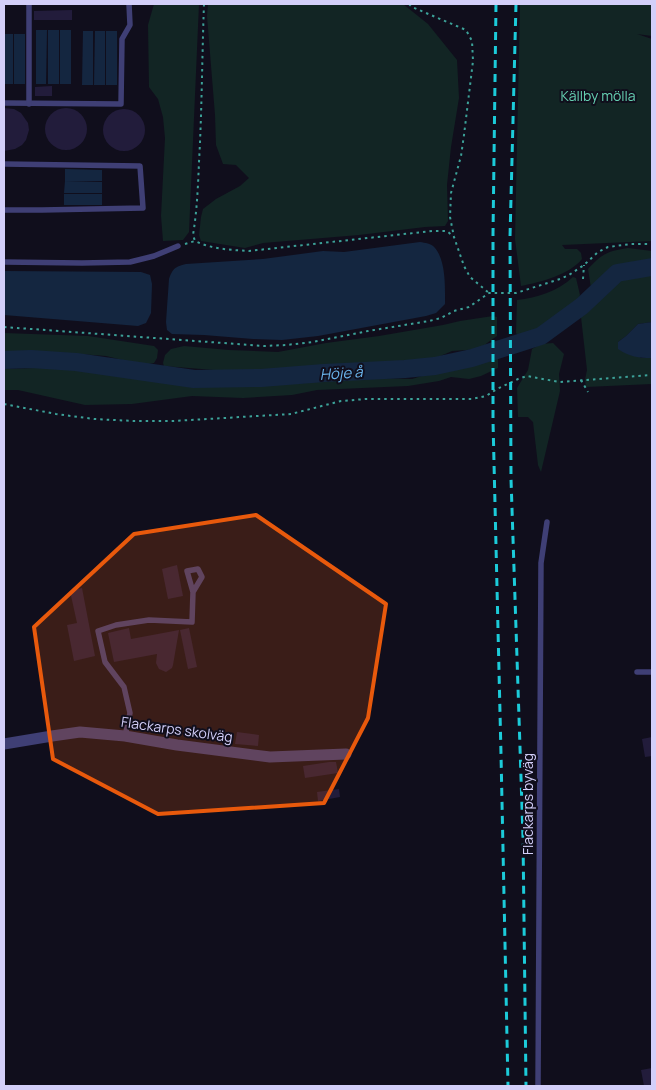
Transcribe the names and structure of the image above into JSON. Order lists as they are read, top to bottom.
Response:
{
  "streets": {
    "street": ["Flackarps skolväg"],
    "lane": ["Flackarps byväg"]
  },
  "water": ["Höje å"],
  "parks": ["Källby mölla"]
}
